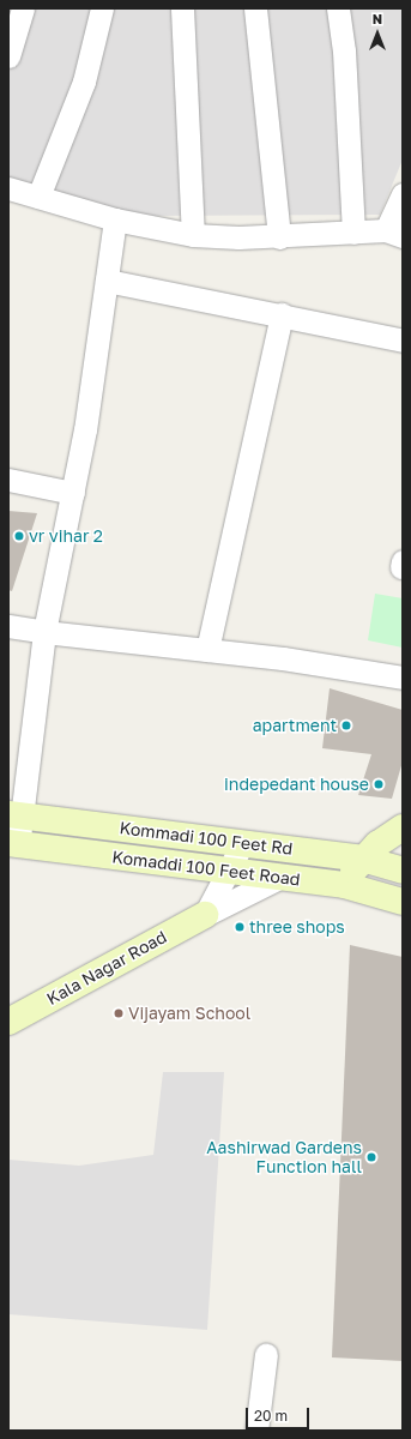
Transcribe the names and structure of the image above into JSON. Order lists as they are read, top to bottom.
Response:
{
  "streets": {
    "main road": ["Kommadi 100 Feet Rd", "Komaddi 100 Feet Road", "Kala Nagar Road"]
  },
  "crossings": [
    ["Komaddi 100 Feet Road", "Kala Nagar Road"]
  ],
  "places": [
    "vr vihar 2",
    "apartment",
    "indepedant house",
    "three shops",
    "Vijayam School",
    "Aashirwad Gardens Function hall"
  ],
  "scale_bar": "20 m",
  "north": "top"
}
